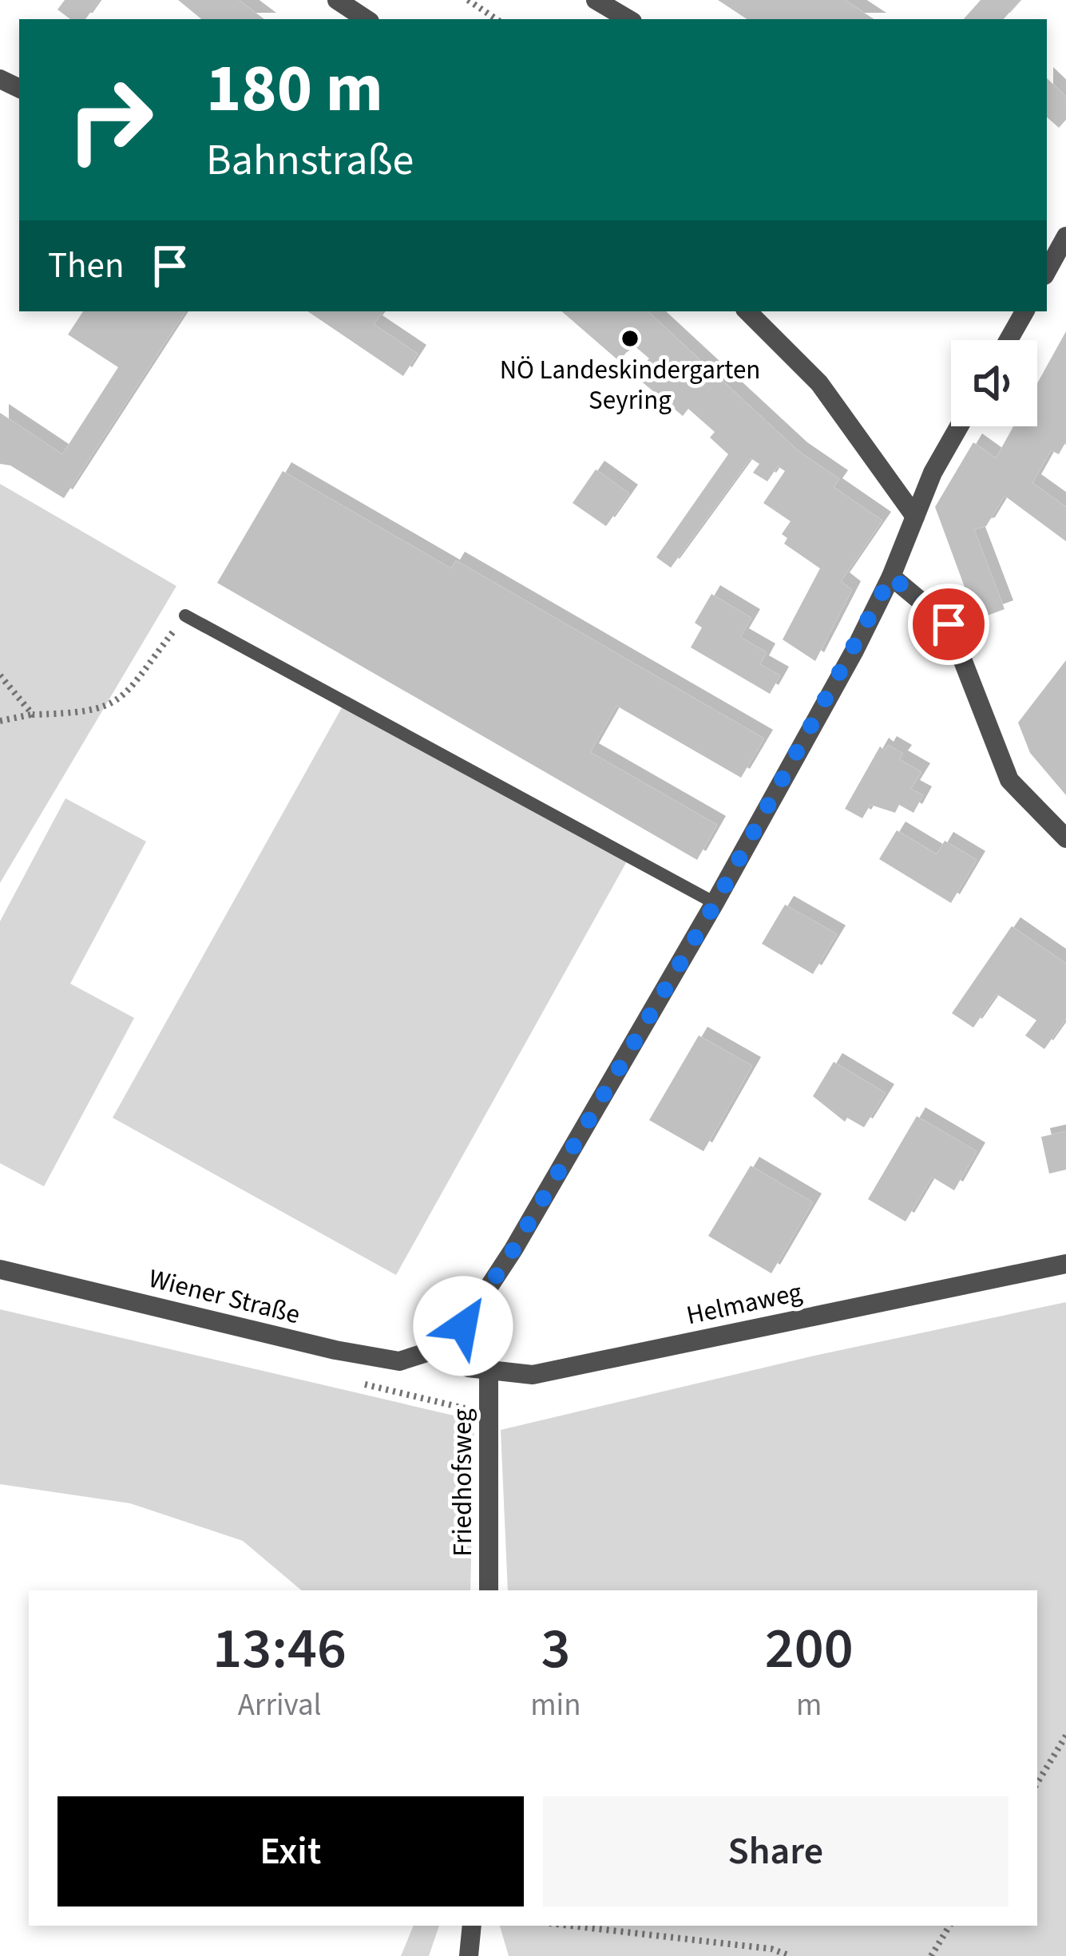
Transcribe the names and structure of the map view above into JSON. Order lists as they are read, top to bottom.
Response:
{
  "streets": {
    "street": ["Wiener Straße", "Helmaweg", "Friedhofsweg"]
  },
  "crossings": [
    ["Wiener Straße", "Helmaweg"],
    ["Helmaweg", "Friedhofsweg"]
  ],
  "places": ["NÖ Landeskindergarten Seyring"],
  "page": {
    "turn": ["180 m", "Bahnstraße"],
    "then": "Then",
    "eta": [
      "13:46",
      "Arrival",
      "3",
      "min",
      "200",
      "m"
    ],
    "buttons": ["Exit", "Share"]
  }
}
